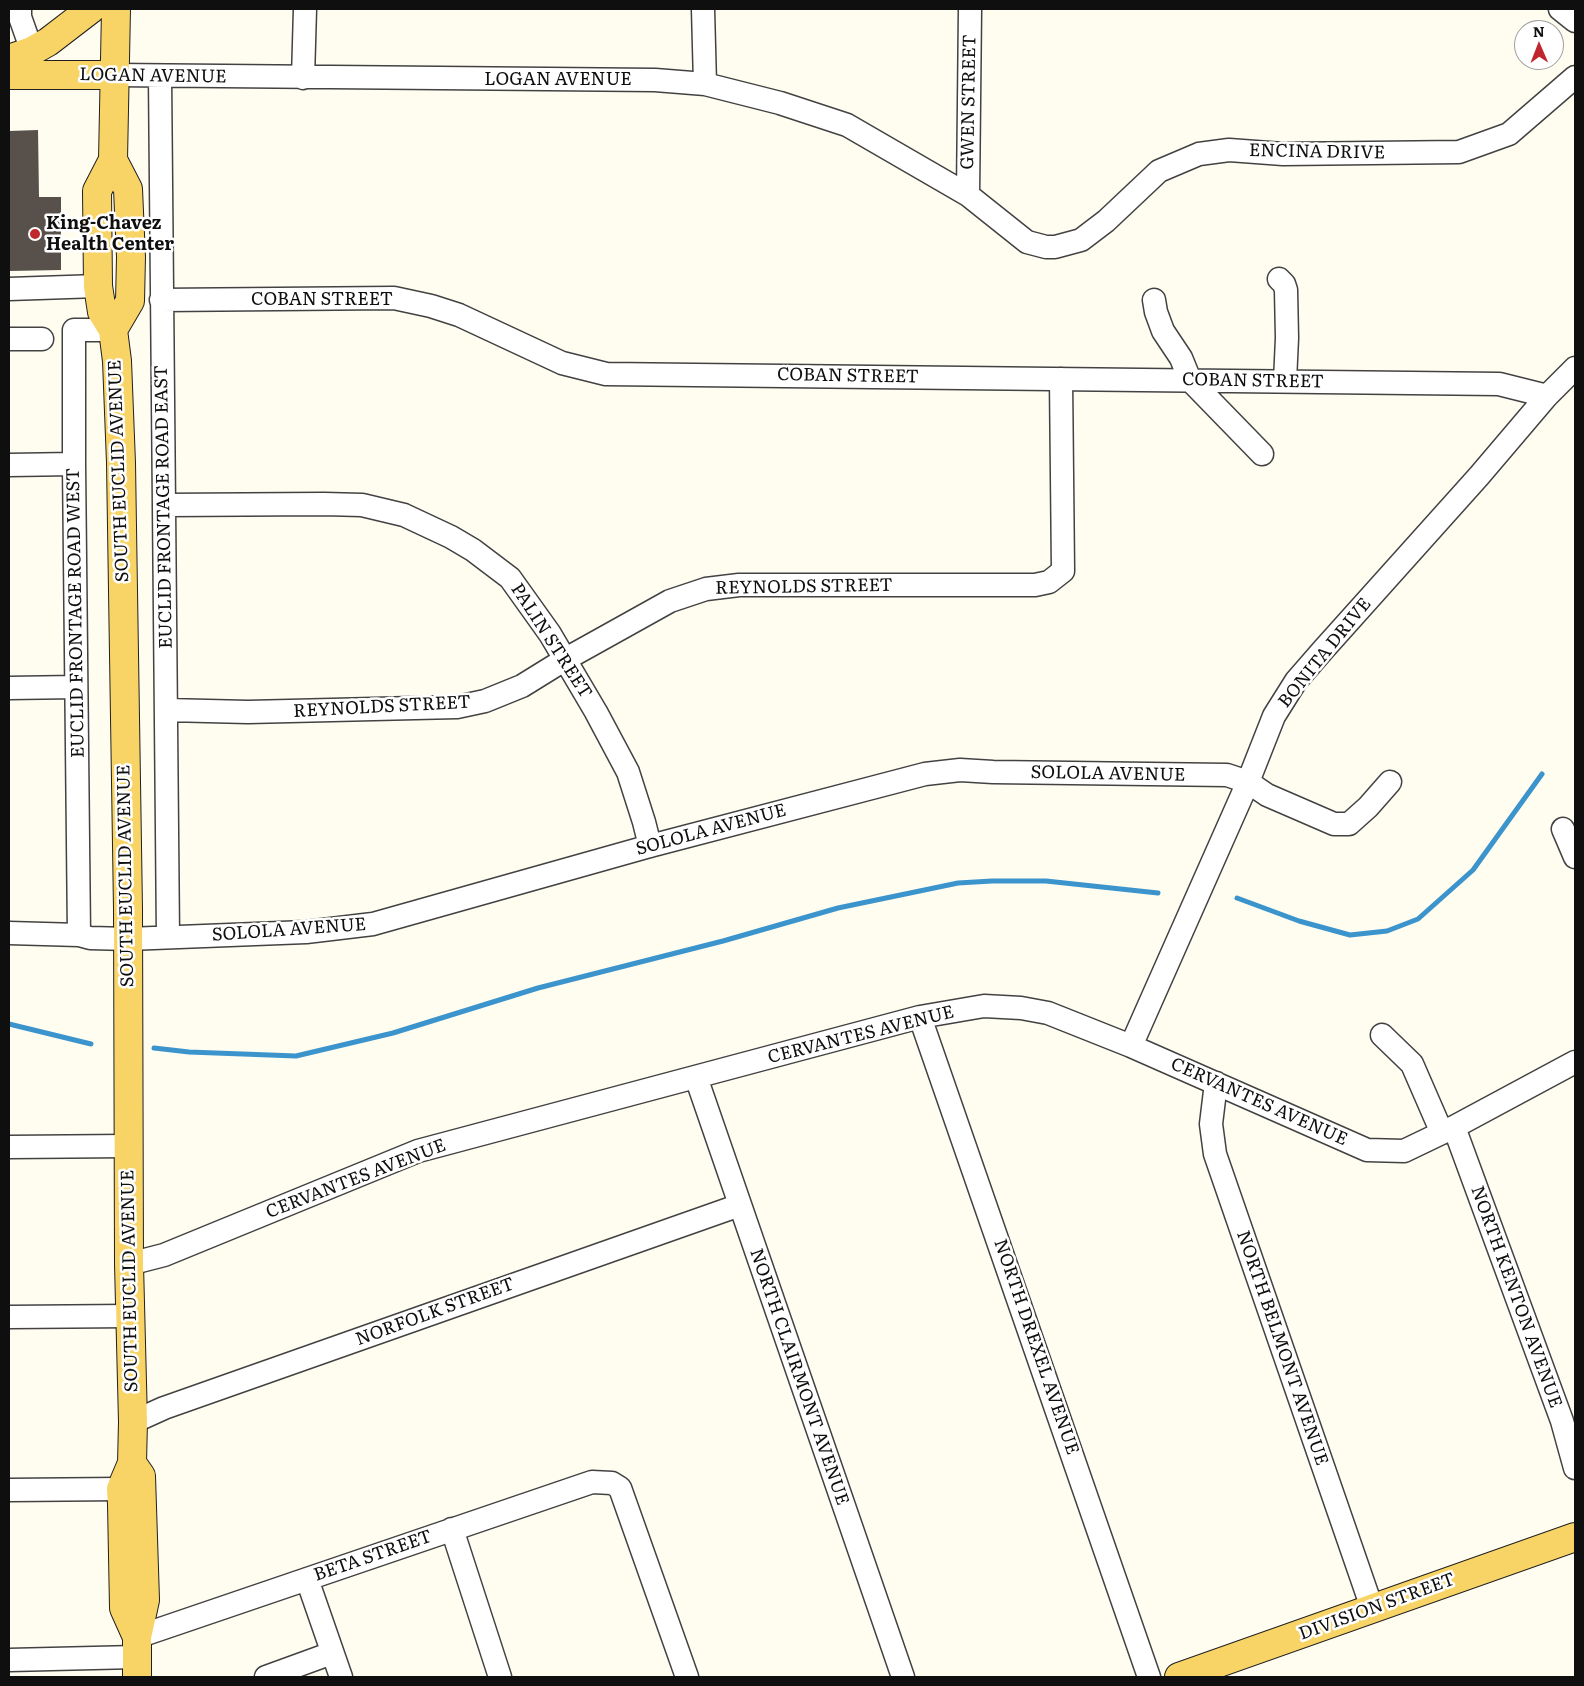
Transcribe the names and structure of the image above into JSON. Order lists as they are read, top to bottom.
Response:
{
  "streets": {
    "main road": ["LOGAN AVENUE", "SOUTH EUCLID AVENUE", "DIVISION STREET"],
    "street": [
      "GWEN STREET",
      "ENCINA DRIVE",
      "COBAN STREET",
      "EUCLID FRONTAGE ROAD EAST",
      "REYNOLDS STREET",
      "EUCLID FRONTAGE ROAD WEST",
      "PALIN STREET",
      "BONITA DRIVE",
      "SOLOLA AVENUE",
      "CERVANTES AVENUE",
      "NORTH KENTON AVENUE",
      "NORFOLK STREET",
      "NORTH DREXEL AVENUE",
      "NORTH BELMONT AVENUE",
      "NORTH CLAIRMONT AVENUE",
      "BETA STREET"
    ]
  },
  "crossings": [
    ["LOGAN AVENUE", "GWEN STREET"],
    ["LOGAN AVENUE", "ENCINA DRIVE"],
    ["LOGAN AVENUE", "SOUTH EUCLID AVENUE"],
    ["LOGAN AVENUE", "EUCLID FRONTAGE ROAD EAST"],
    ["COBAN STREET", "EUCLID FRONTAGE ROAD EAST"],
    ["COBAN STREET", "REYNOLDS STREET"],
    ["COBAN STREET", "BONITA DRIVE"],
    ["SOUTH EUCLID AVENUE", "EUCLID FRONTAGE ROAD WEST"],
    ["SOUTH EUCLID AVENUE", "SOLOLA AVENUE"],
    ["SOUTH EUCLID AVENUE", "CERVANTES AVENUE"],
    ["SOUTH EUCLID AVENUE", "NORFOLK STREET"],
    ["EUCLID FRONTAGE ROAD EAST", "REYNOLDS STREET"],
    ["EUCLID FRONTAGE ROAD EAST", "PALIN STREET"],
    ["EUCLID FRONTAGE ROAD EAST", "SOLOLA AVENUE"],
    ["REYNOLDS STREET", "PALIN STREET"],
    ["EUCLID FRONTAGE ROAD WEST", "SOLOLA AVENUE"],
    ["PALIN STREET", "SOLOLA AVENUE"],
    ["BONITA DRIVE", "SOLOLA AVENUE"],
    ["BONITA DRIVE", "CERVANTES AVENUE"],
    ["CERVANTES AVENUE", "NORTH KENTON AVENUE"],
    ["CERVANTES AVENUE", "NORTH DREXEL AVENUE"],
    ["CERVANTES AVENUE", "NORTH BELMONT AVENUE"],
    ["CERVANTES AVENUE", "NORTH CLAIRMONT AVENUE"],
    ["NORFOLK STREET", "NORTH CLAIRMONT AVENUE"],
    ["NORTH BELMONT AVENUE", "DIVISION STREET"]
  ],
  "places": ["King-Chavez Health Center"],
  "north": "top"
}
